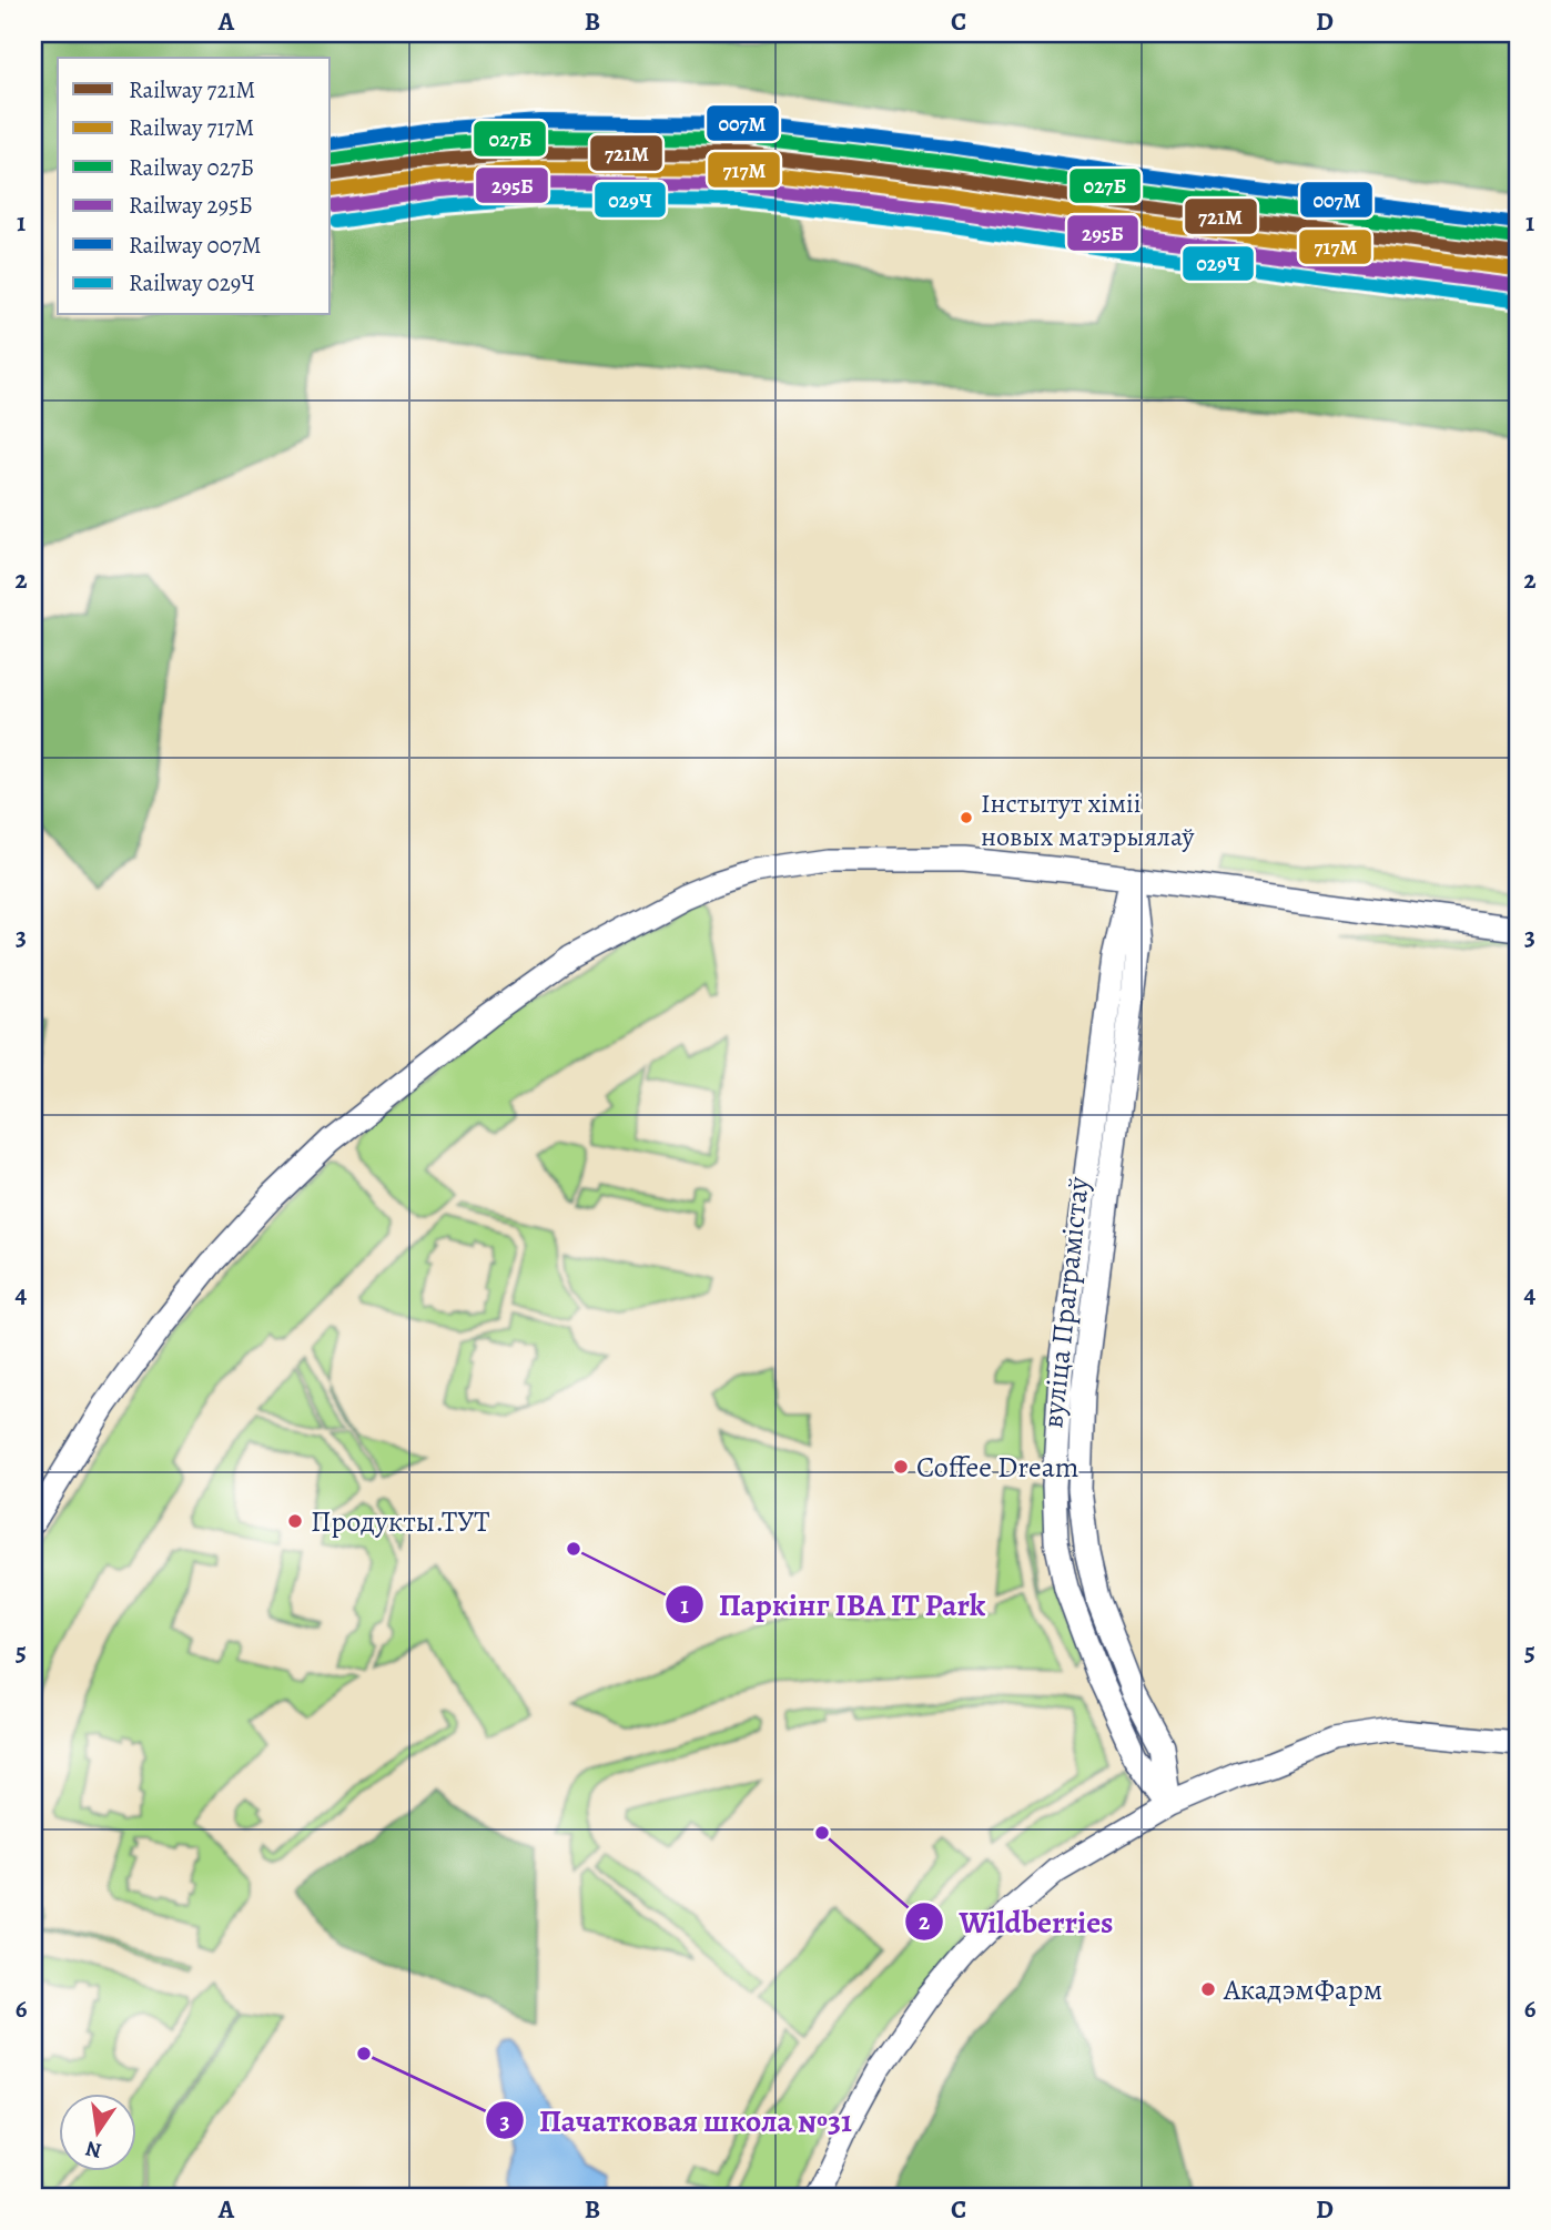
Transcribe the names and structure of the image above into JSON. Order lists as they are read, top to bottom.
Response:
{
  "streets": {
    "main road": ["вуліца Праграмістаў"]
  },
  "places": [
    "Інстытут хіміі новых матэрыялаў",
    "Coffee Dream",
    "Продукты.ТУТ",
    "Паркінг IBA IT Park",
    "Wildberries",
    "АкадэмФарм",
    "Пачатковая школа №31"
  ],
  "lines": [
    "rail line 007М",
    "rail line 027Б",
    "rail line 721М",
    "rail line 717М",
    "rail line 295Б",
    "rail line 029Ч"
  ],
  "legend": [
    "Railway 721М",
    "Railway 717М",
    "Railway 027Б",
    "Railway 295Б",
    "Railway 007М",
    "Railway 029Ч"
  ],
  "north": "bottom",
  "grid": {
    "columns": [
      "A",
      "B",
      "C",
      "D"
    ],
    "rows": [
      "1",
      "2",
      "3",
      "4",
      "5",
      "6"
    ]
  }
}
